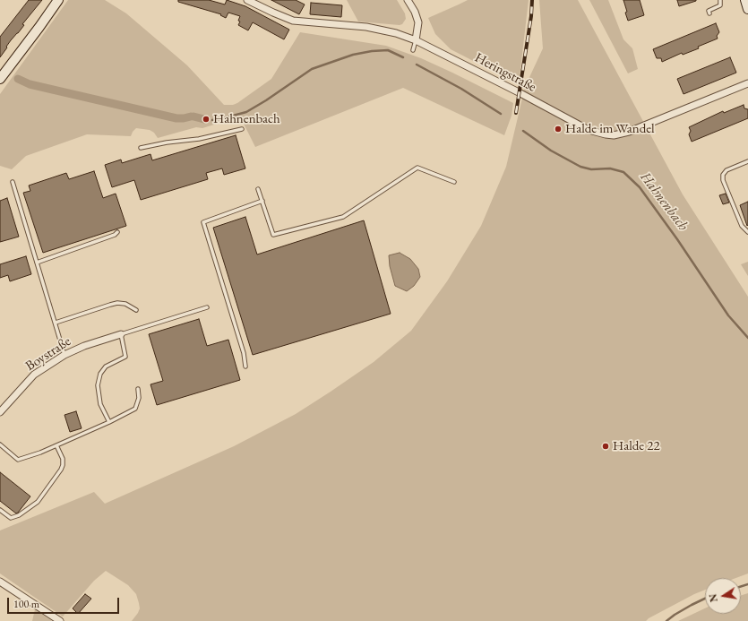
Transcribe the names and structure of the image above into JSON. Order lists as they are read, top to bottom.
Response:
{
  "streets": {
    "street": ["Heringstraße", "Boystraße"]
  },
  "water": ["Hahnenbach"],
  "places": ["Hahnenbach", "Halde im Wandel", "Halde 22"],
  "scale_bar": "100 m",
  "north": "left"
}
